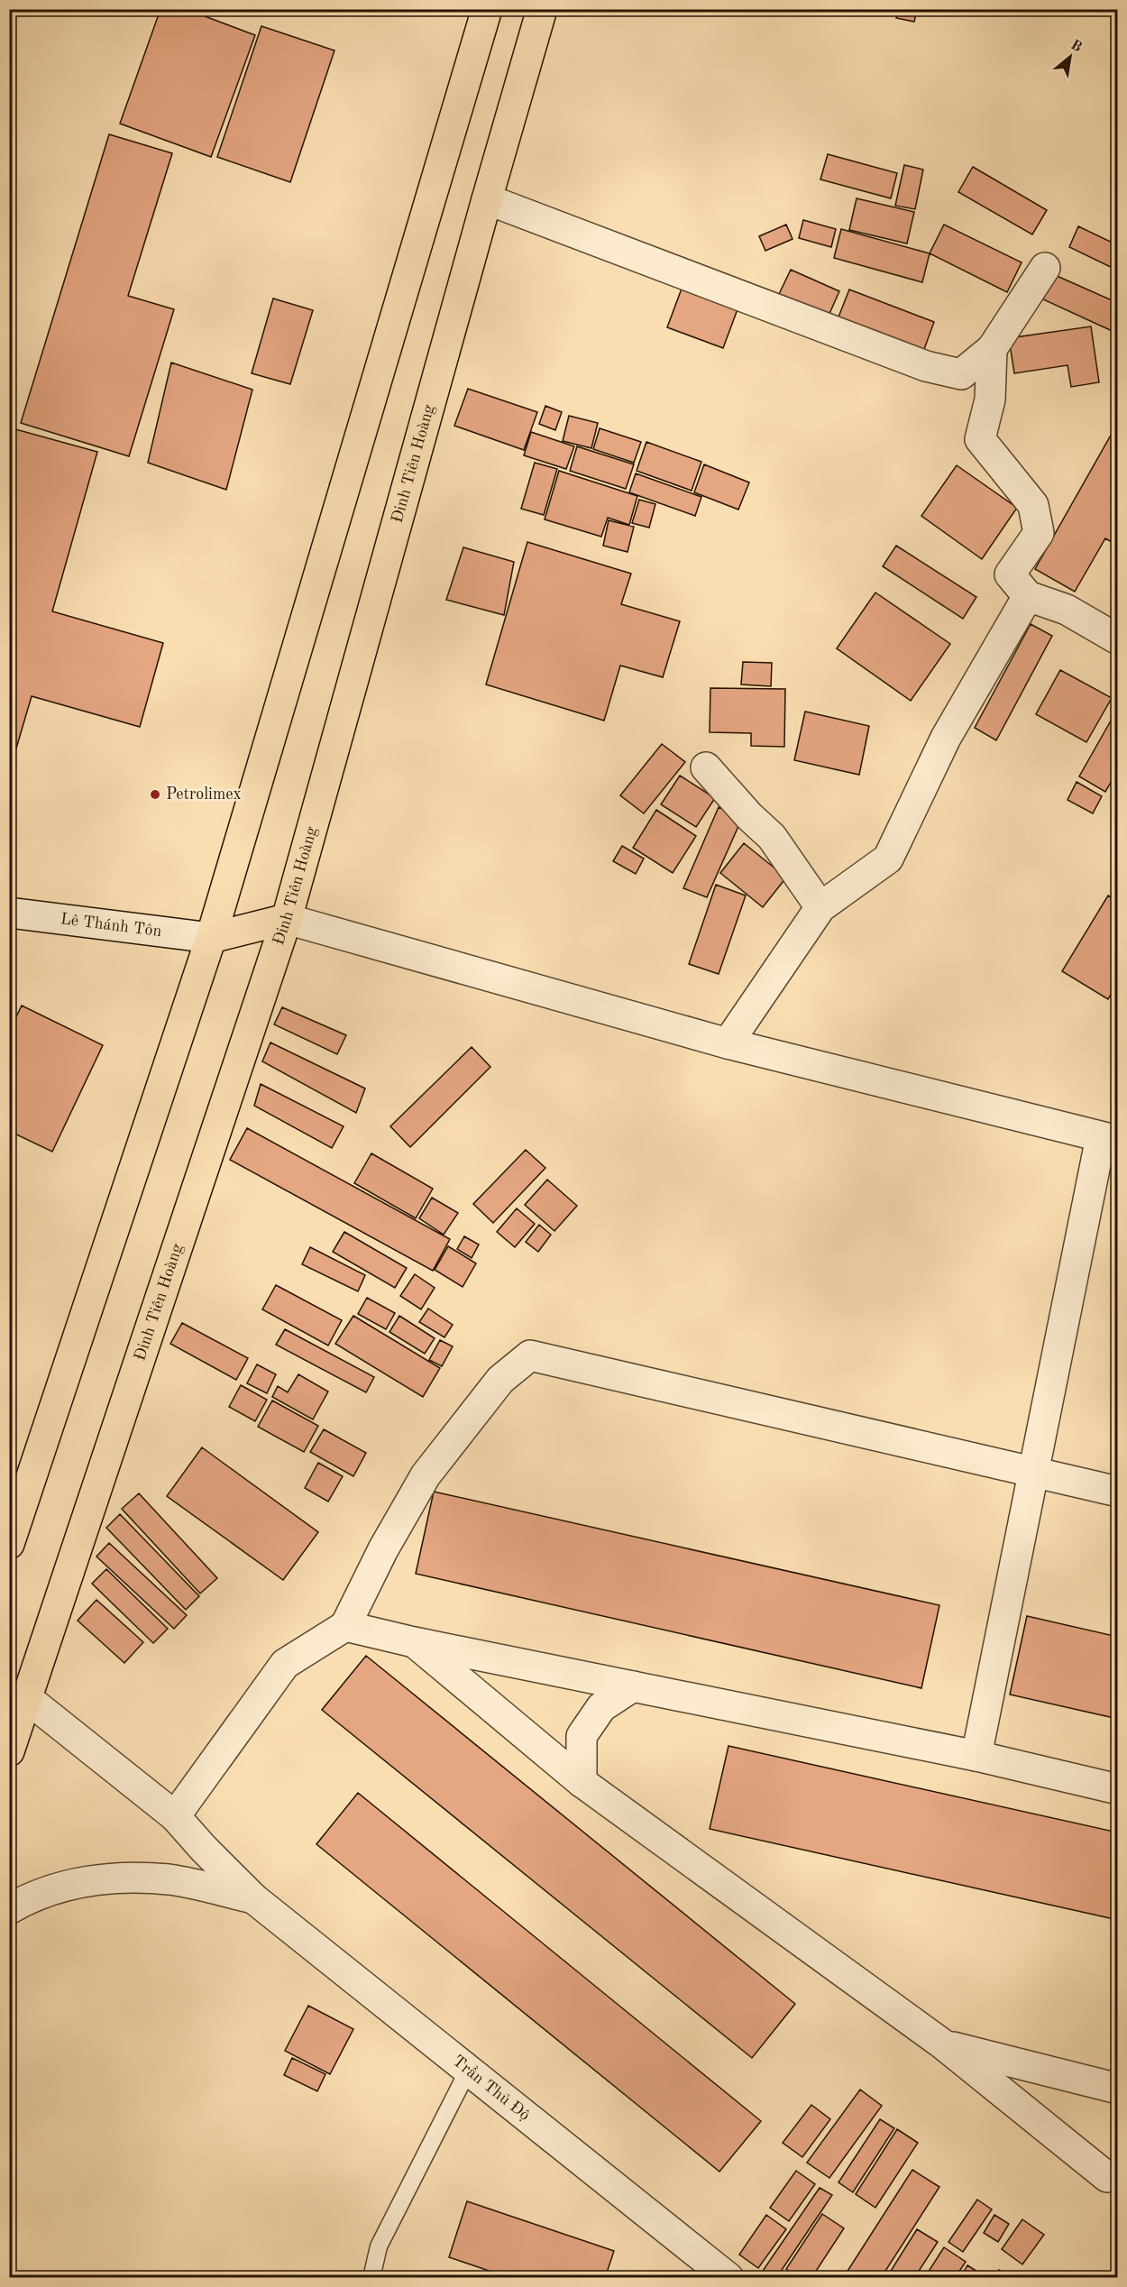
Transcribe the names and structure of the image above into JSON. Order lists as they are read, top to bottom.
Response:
{
  "streets": {
    "highway": ["Đinh Tiên Hoàng"],
    "street": ["Lê Thánh Tôn", "Trần Thủ Độ"]
  },
  "crossings": [
    ["Đinh Tiên Hoàng", "Trần Thủ Độ"]
  ],
  "places": ["Petrolimex"],
  "north": "top right"
}
